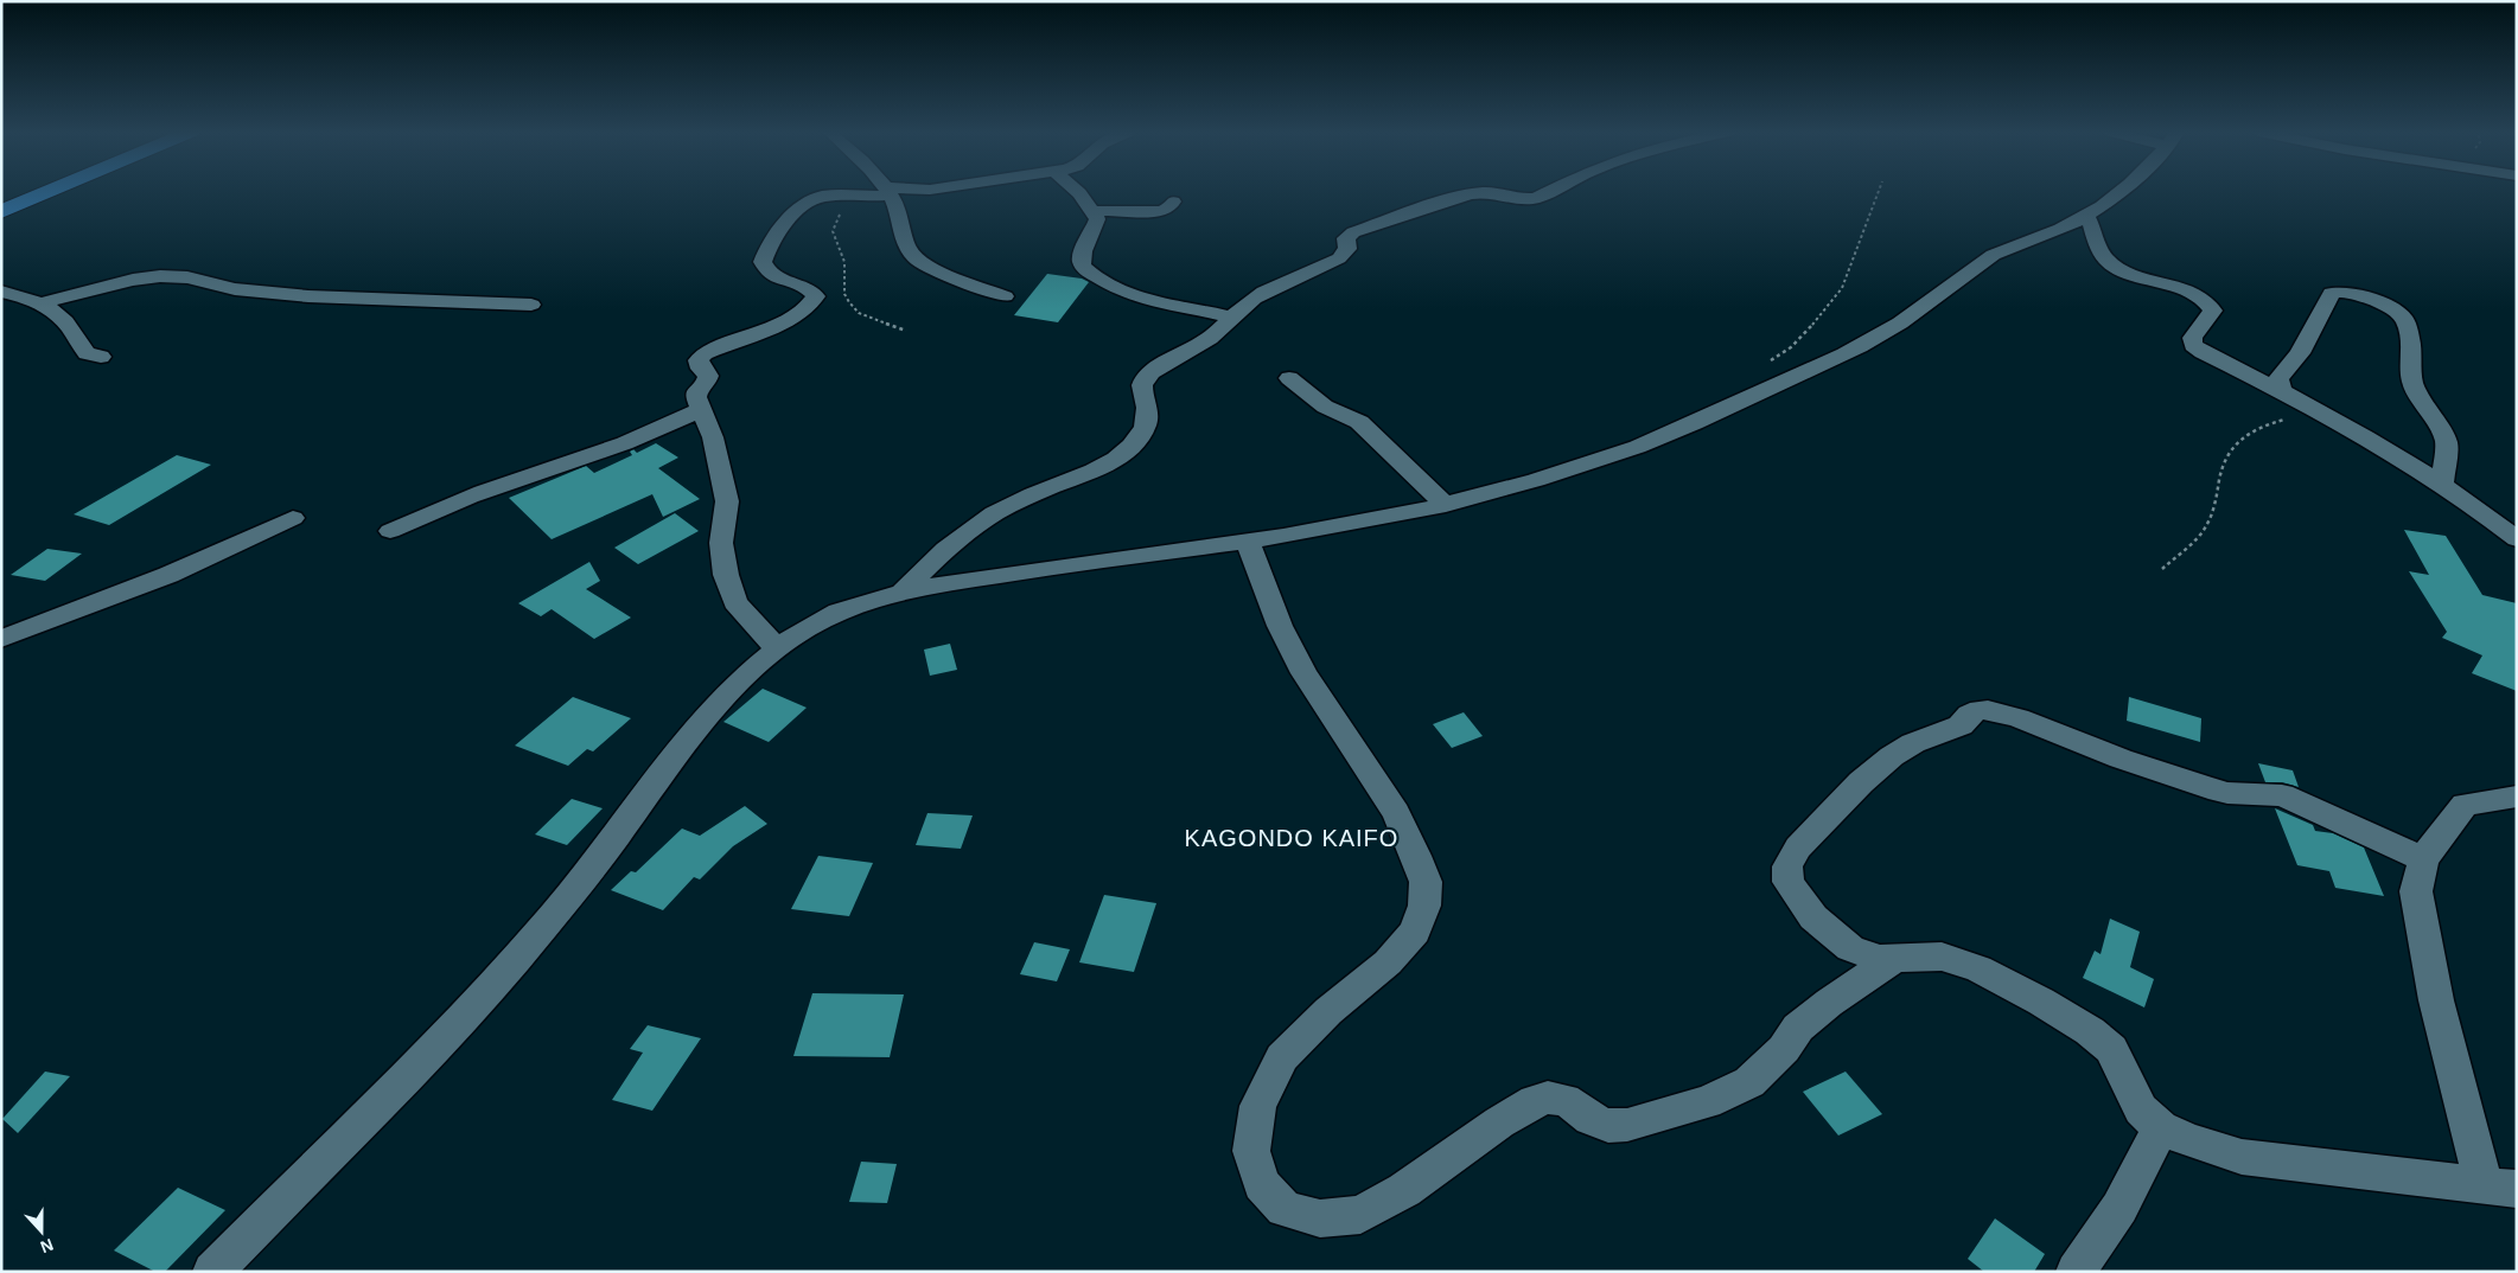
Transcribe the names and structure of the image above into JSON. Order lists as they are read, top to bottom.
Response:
{
  "districts": ["KAGONDO KAIFO"],
  "north": "bottom"
}
